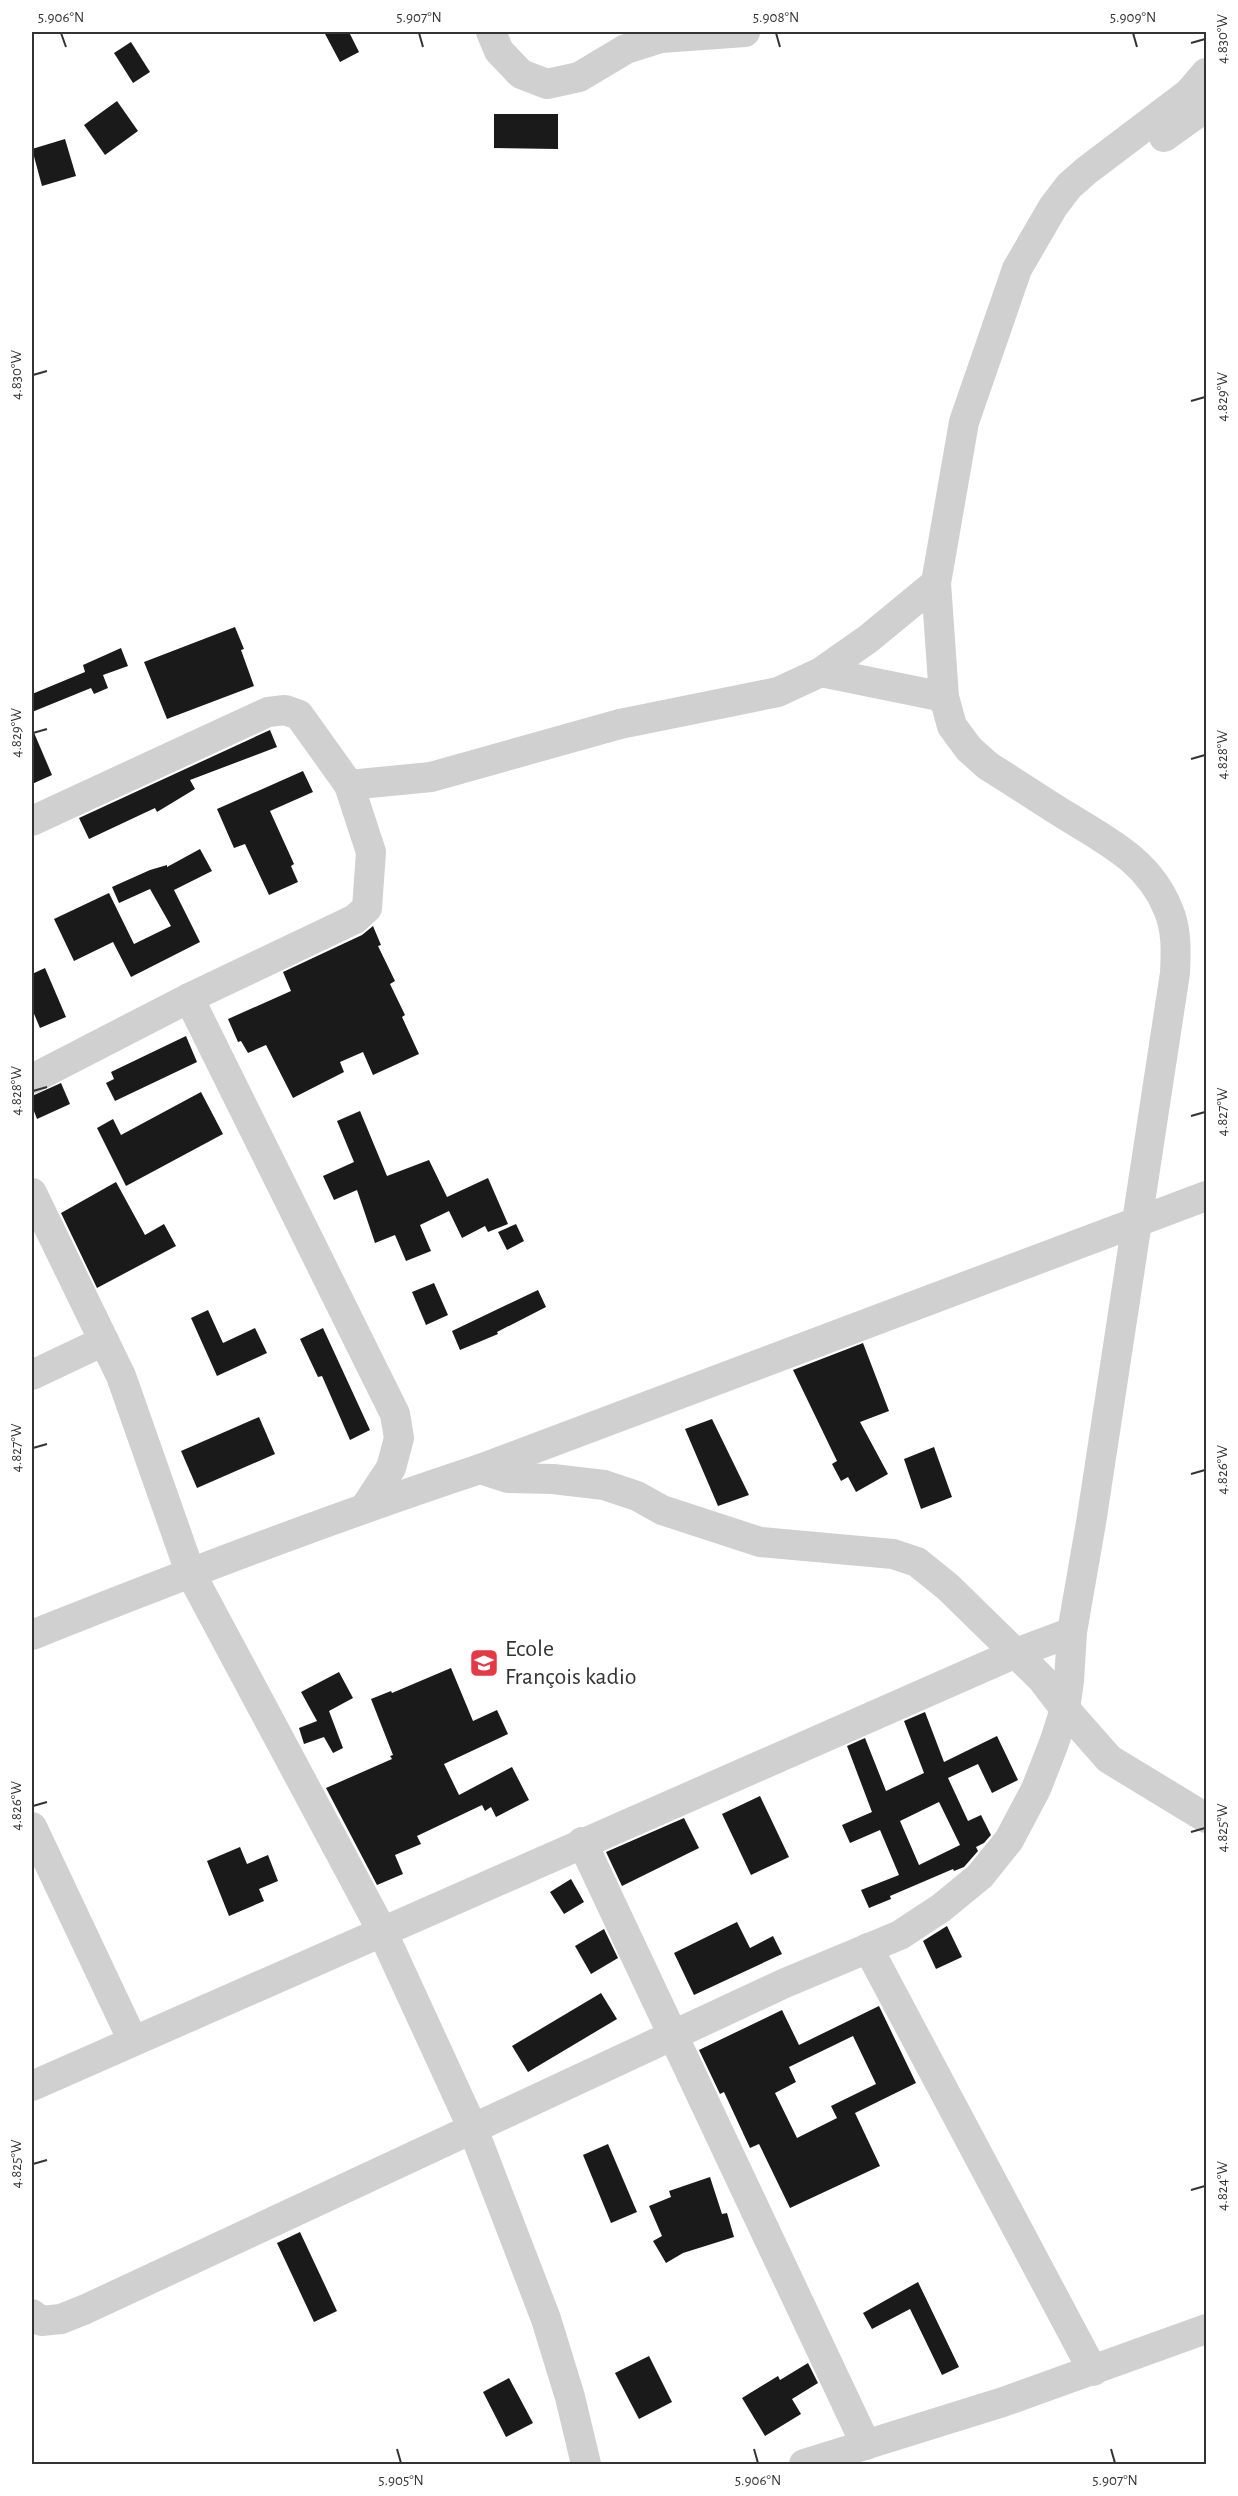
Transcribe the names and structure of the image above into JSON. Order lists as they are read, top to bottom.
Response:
{
  "places": {
    "school or university": ["Ecole François kadio"]
  },
  "coordinates": [
    "5.906°N",
    "5.907°N",
    "5.908°N",
    "5.909°N",
    "4.830°W",
    "4.829°W",
    "4.828°W",
    "4.827°W",
    "4.826°W",
    "4.825°W",
    "4.824°W",
    "5.905°N"
  ]
}
